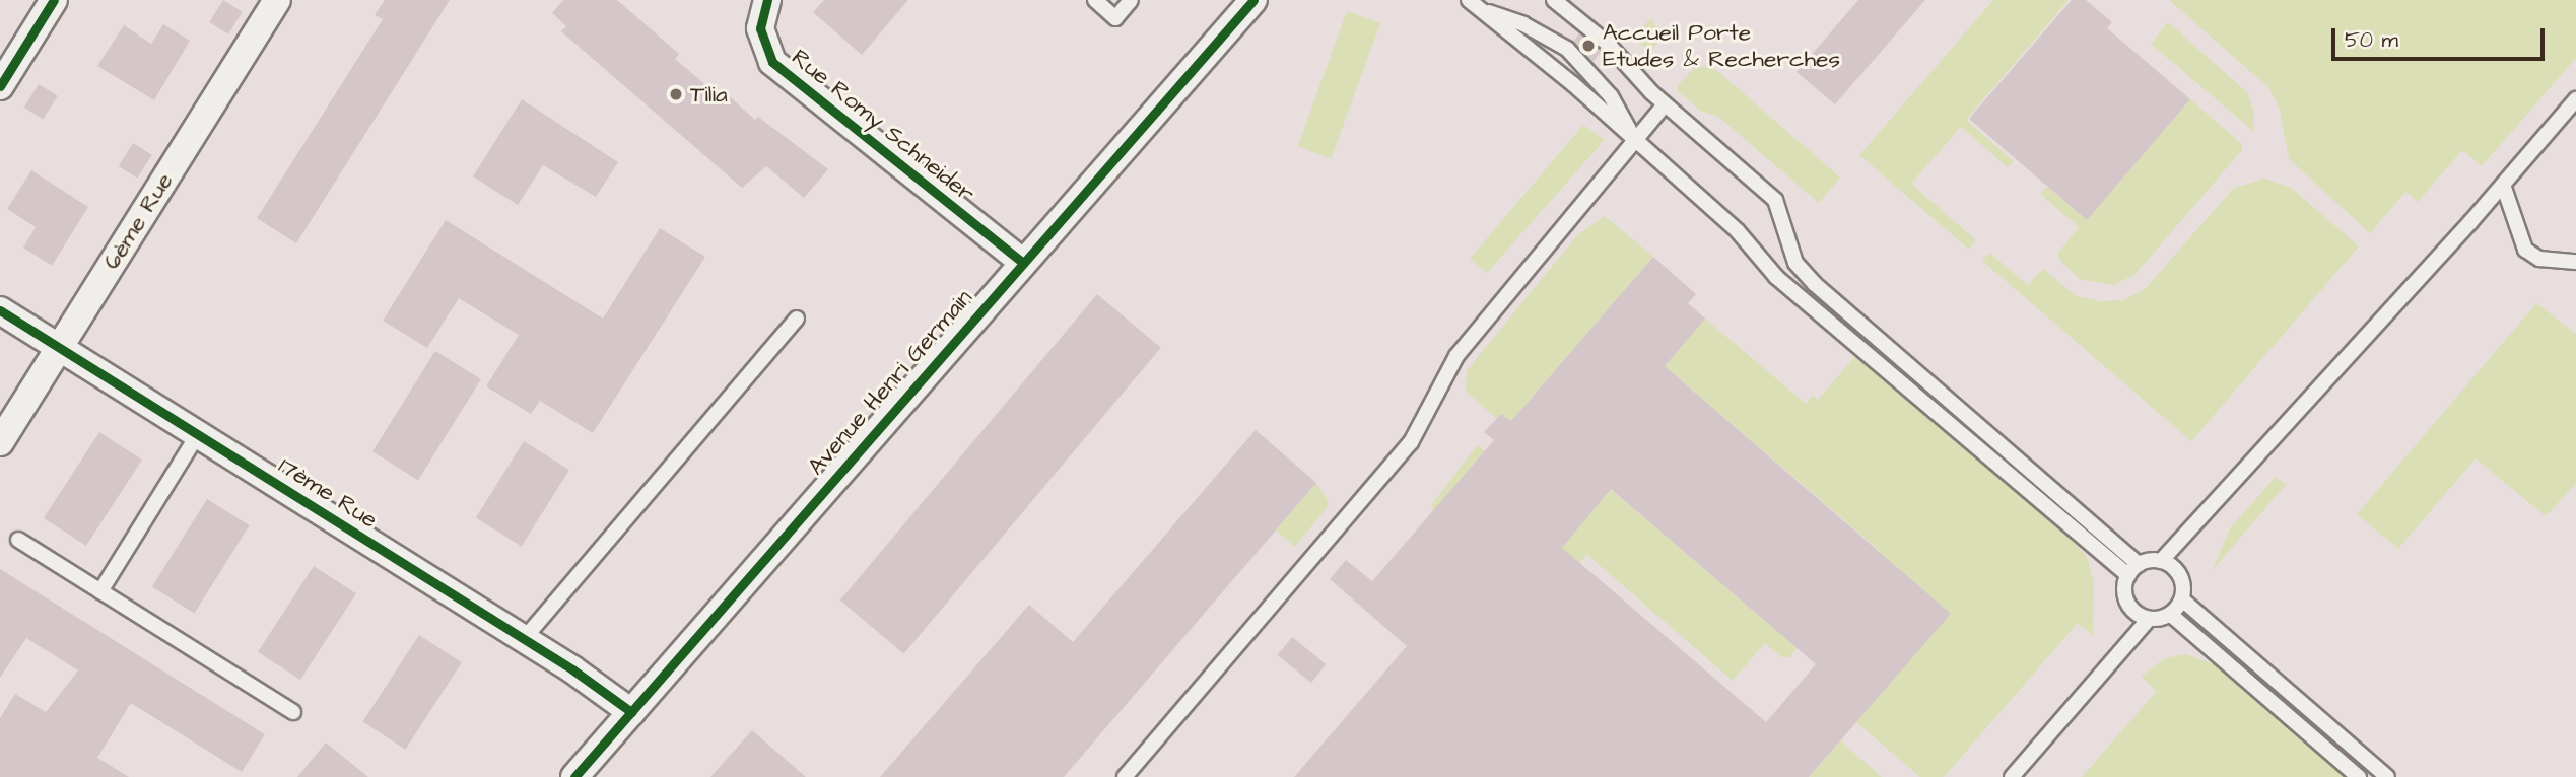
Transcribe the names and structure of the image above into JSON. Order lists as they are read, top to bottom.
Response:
{
  "streets": {
    "street": [
      "Rue Romy Schneider",
      "6ème Rue",
      "Avenue Henri Germain",
      "17ème Rue"
    ]
  },
  "crossings": [
    ["Rue Romy Schneider", "Avenue Henri Germain"],
    ["6ème Rue", "17ème Rue"],
    ["Avenue Henri Germain", "17ème Rue"]
  ],
  "places": ["Accueil Porte Etudes & Recherches", "Tilia"],
  "scale_bar": "50 m"
}
